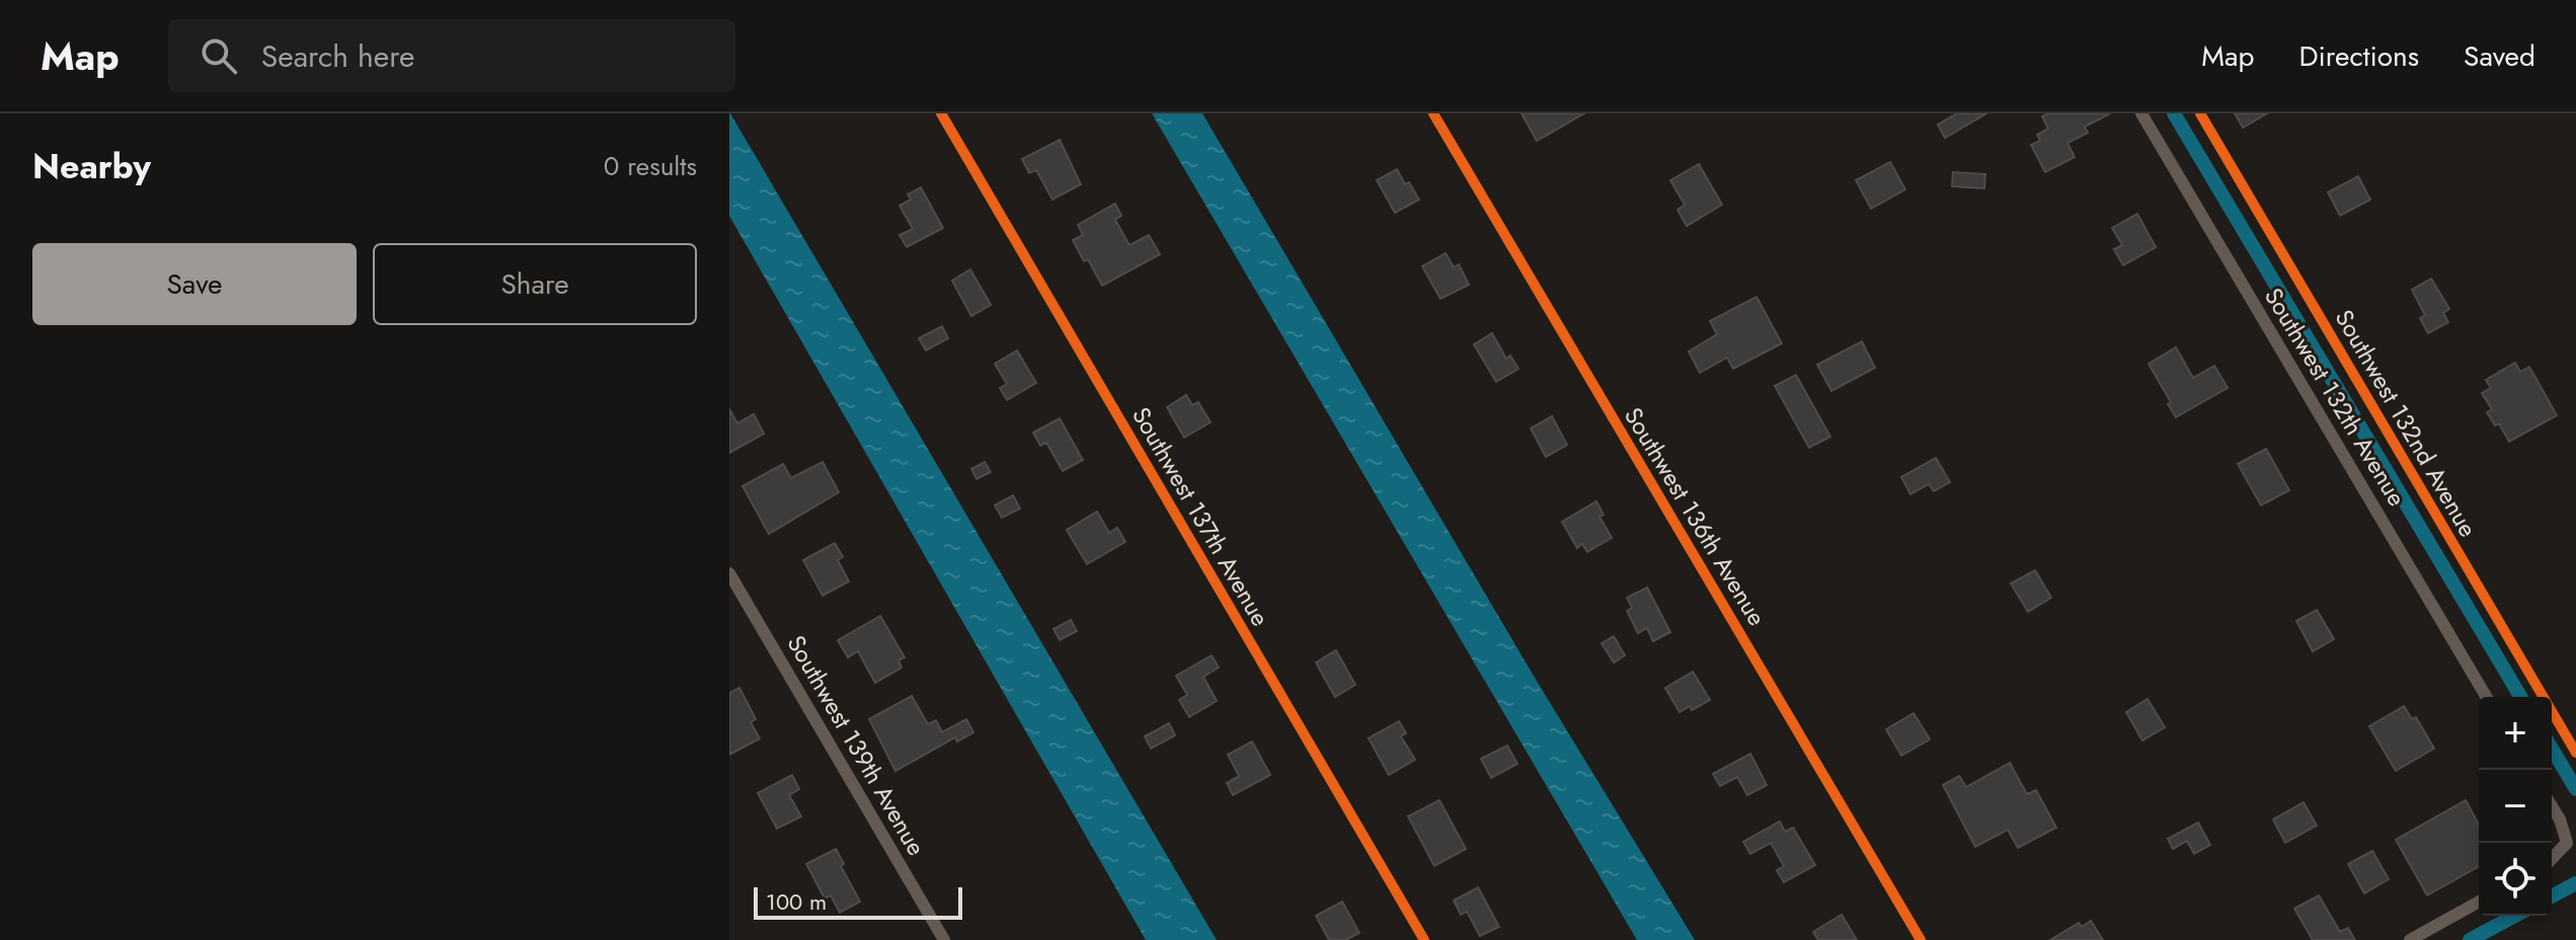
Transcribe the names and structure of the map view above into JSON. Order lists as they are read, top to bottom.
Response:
{
  "streets": {
    "street": [
      "Southwest 132th Avenue",
      "Southwest 132nd Avenue",
      "Southwest 137th Avenue",
      "Southwest 136th Avenue",
      "Southwest 139th Avenue"
    ]
  },
  "scale_bar": "100 m",
  "page": {
    "header": "Map",
    "search": "Search here",
    "nav": ["Map", "Directions", "Saved"],
    "heading": ["Nearby", "0 results"],
    "buttons": ["Save", "Share"],
    "map_buttons": ["+", "−"],
    "scale": "100 m"
  }
}
